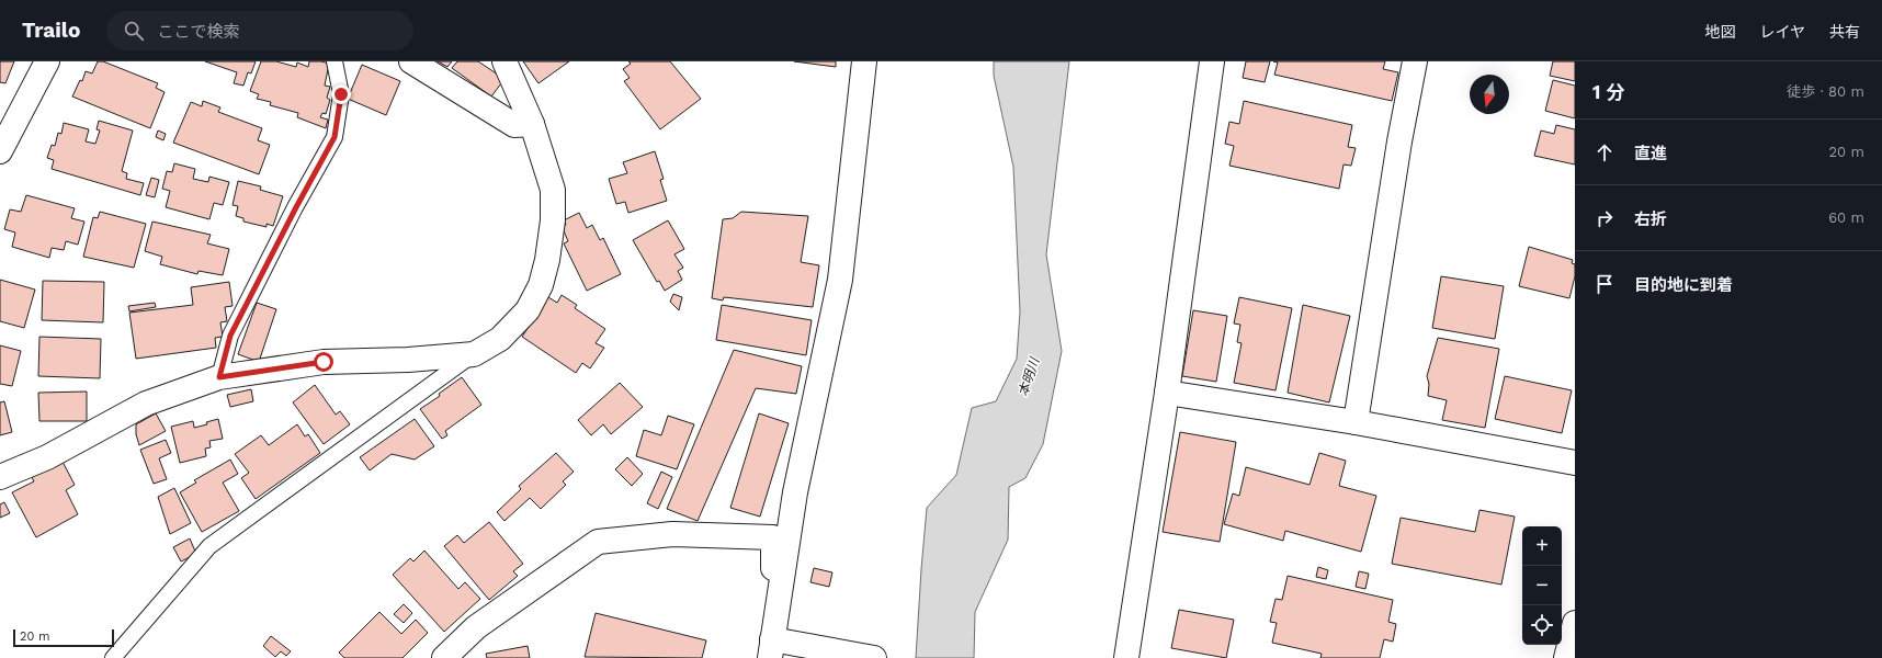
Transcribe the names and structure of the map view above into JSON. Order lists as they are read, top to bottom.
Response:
{
  "water": ["本明川"],
  "scale_bar": "20 m",
  "north": "bottom",
  "page": {
    "header": "Trailo",
    "search": "ここで検索",
    "nav": ["地図", "レイヤ", "共有"],
    "heading": ["1 分", "徒歩 · 80 m"],
    "list": [
      ["直進", "20 m"],
      ["右折", "60 m"],
      "目的地に到着"
    ],
    "map_buttons": ["+", "−"],
    "scale": "20 m"
  }
}
